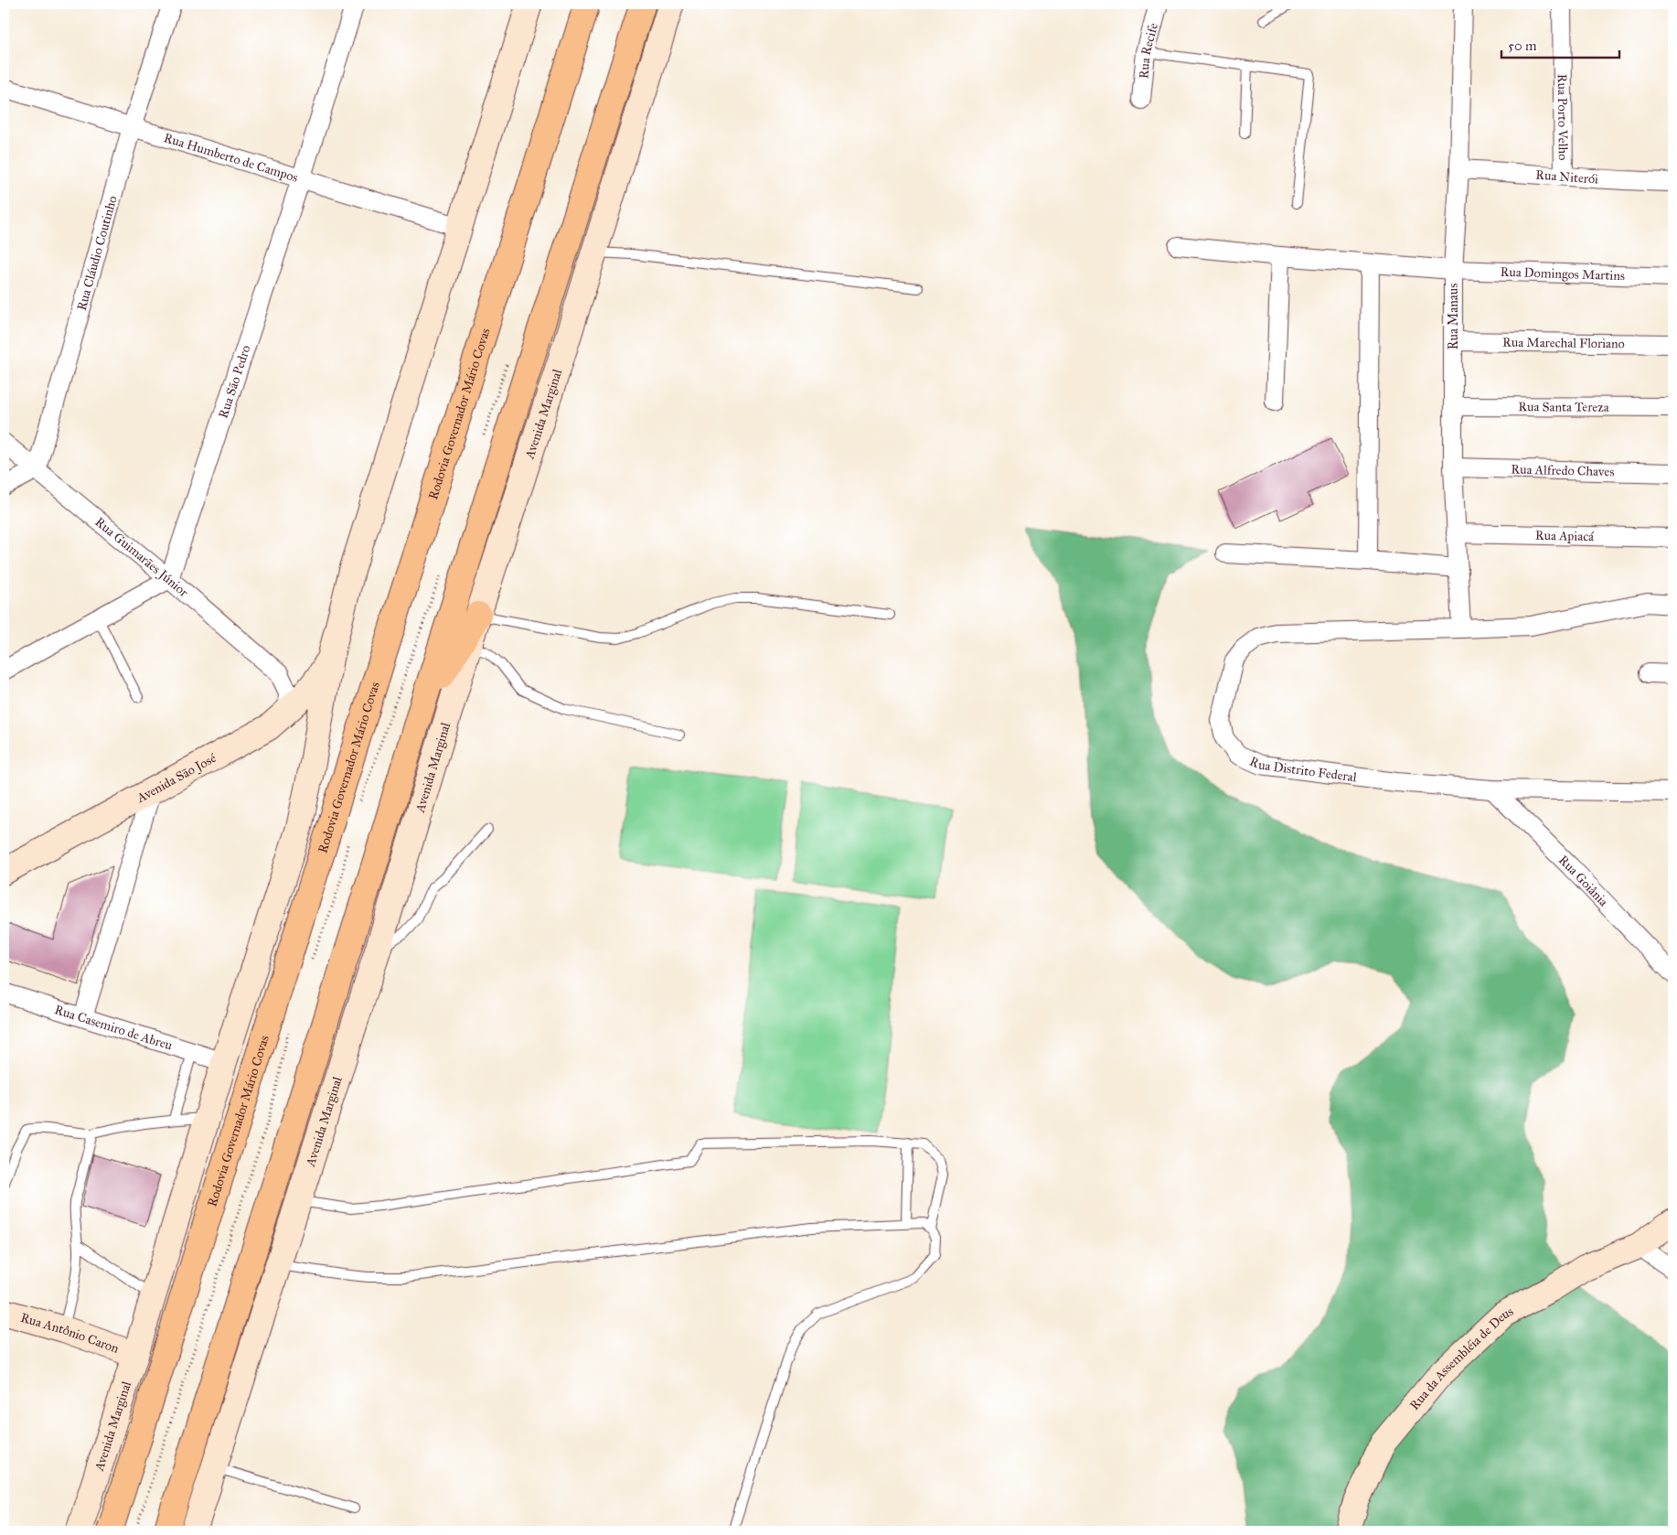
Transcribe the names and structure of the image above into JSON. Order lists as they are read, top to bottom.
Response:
{
  "streets": {
    "main road": ["Rodovia Governador Mário Covas"],
    "street": [
      "Rua Recife",
      "Rua Porto Velho",
      "Rua Humberto de Campos",
      "Rua Niterói",
      "Rua Cláudio Coutinho",
      "Rua Domingos Martins",
      "Rua Manaus",
      "Rua Marechal Floriano",
      "Rua São Pedro",
      "Rua Santa Tereza",
      "Avenida Marginal",
      "Rua Alfredo Chaves",
      "Rua Apiacá",
      "Rua Guimarães Júnior",
      "Rua Distrito Federal",
      "Avenida São José",
      "Rua Goiânia",
      "Rua Casemiro de Abreu",
      "Rua Antônio Caron",
      "Rua da Assembléia de Deus"
    ]
  },
  "crossings": [
    ["Rua Porto Velho", "Rua Niterói"],
    ["Rua Humberto de Campos", "Rua Cláudio Coutinho"],
    ["Rua Humberto de Campos", "Rua São Pedro"],
    ["Rua Humberto de Campos", "Avenida Marginal"],
    ["Rua Niterói", "Rua Manaus"],
    ["Rua Cláudio Coutinho", "Rua Guimarães Júnior"],
    ["Rua Domingos Martins", "Rua Manaus"],
    ["Rua Manaus", "Rua Marechal Floriano"],
    ["Rua Manaus", "Rua Santa Tereza"],
    ["Rua Manaus", "Rua Alfredo Chaves"],
    ["Rua Manaus", "Rua Apiacá"],
    ["Rua Manaus", "Rua Distrito Federal"],
    ["Rua São Pedro", "Rua Guimarães Júnior"],
    ["Avenida Marginal", "Avenida São José"],
    ["Avenida Marginal", "Rua Casemiro de Abreu"],
    ["Avenida Marginal", "Rua Antônio Caron"],
    ["Rua Guimarães Júnior", "Avenida São José"],
    ["Rua Distrito Federal", "Rua Goiânia"]
  ],
  "scale_bar": "50 m"
}
